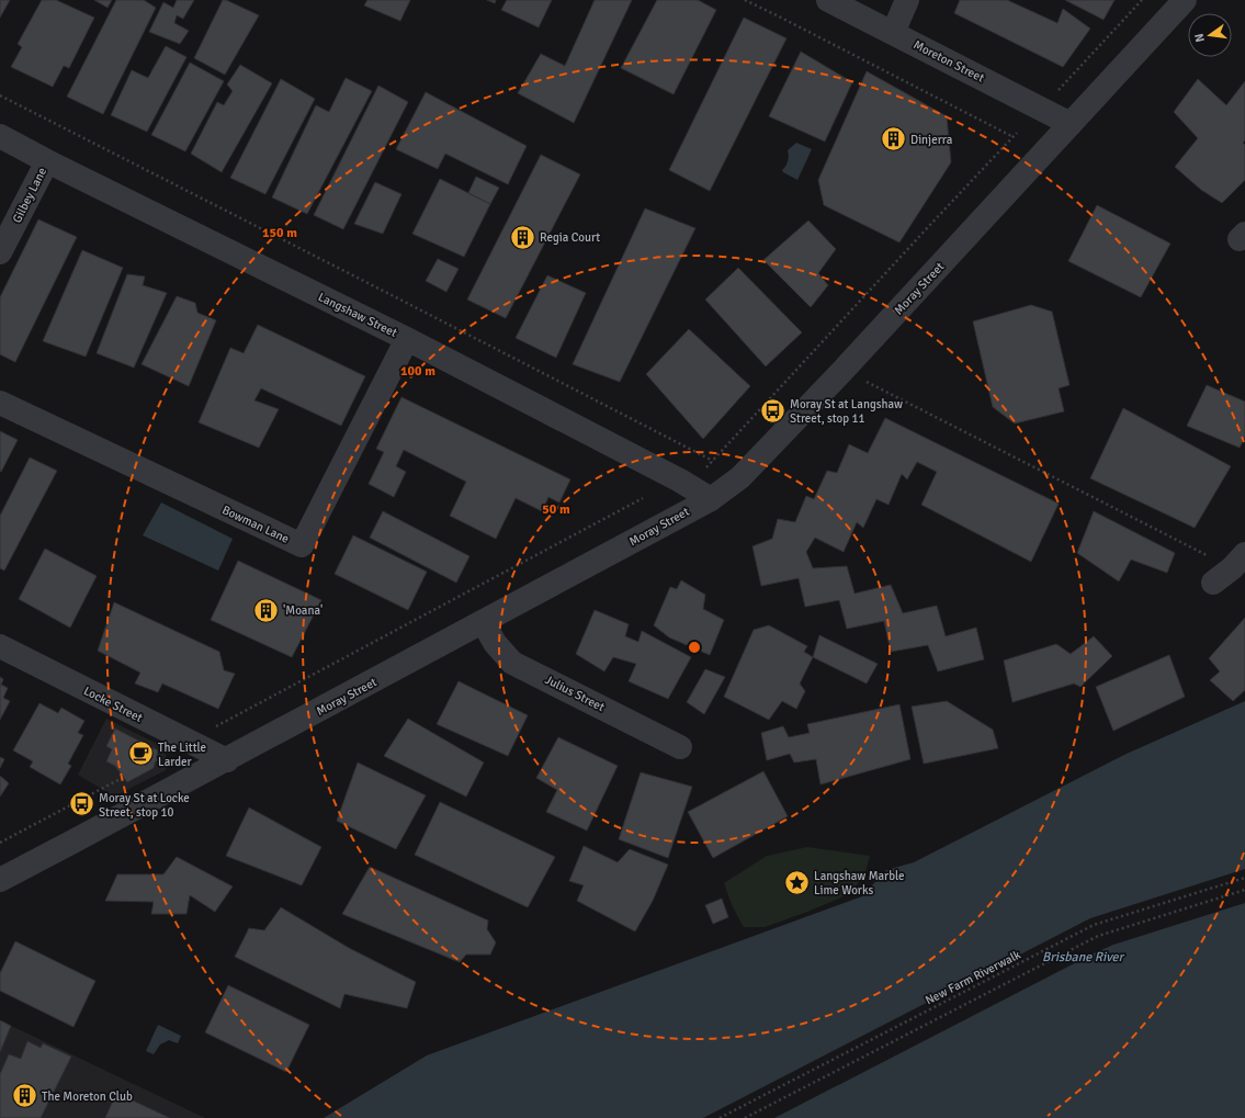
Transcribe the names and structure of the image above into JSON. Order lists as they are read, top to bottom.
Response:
{
  "streets": {
    "street": [
      "Moreton Street",
      "Gilbey Lane",
      "Moray Street",
      "Langshaw Street",
      "Bowman Lane",
      "Julius Street",
      "Locke Street"
    ],
    "path": ["New Farm Riverwalk"]
  },
  "crossings": [
    ["Moreton Street", "Moray Street"],
    ["Gilbey Lane", "Langshaw Street"],
    ["Moray Street", "Langshaw Street"],
    ["Moray Street", "Julius Street"],
    ["Moray Street", "Locke Street"],
    ["Langshaw Street", "Bowman Lane"]
  ],
  "water": ["Brisbane River"],
  "places": {
    "building": [
      "Dinjerra",
      "Regia Court",
      "'Moana'",
      "The Moreton Club"
    ],
    "bus stop": ["Moray St at Langshaw Street, stop 11", "Moray St at Locke Street, stop 10"],
    "cafe": ["The Little Larder"],
    "place": ["Langshaw Marble Lime Works"]
  },
  "north": "left",
  "rings": ["150 m", "100 m", "50 m"]
}
